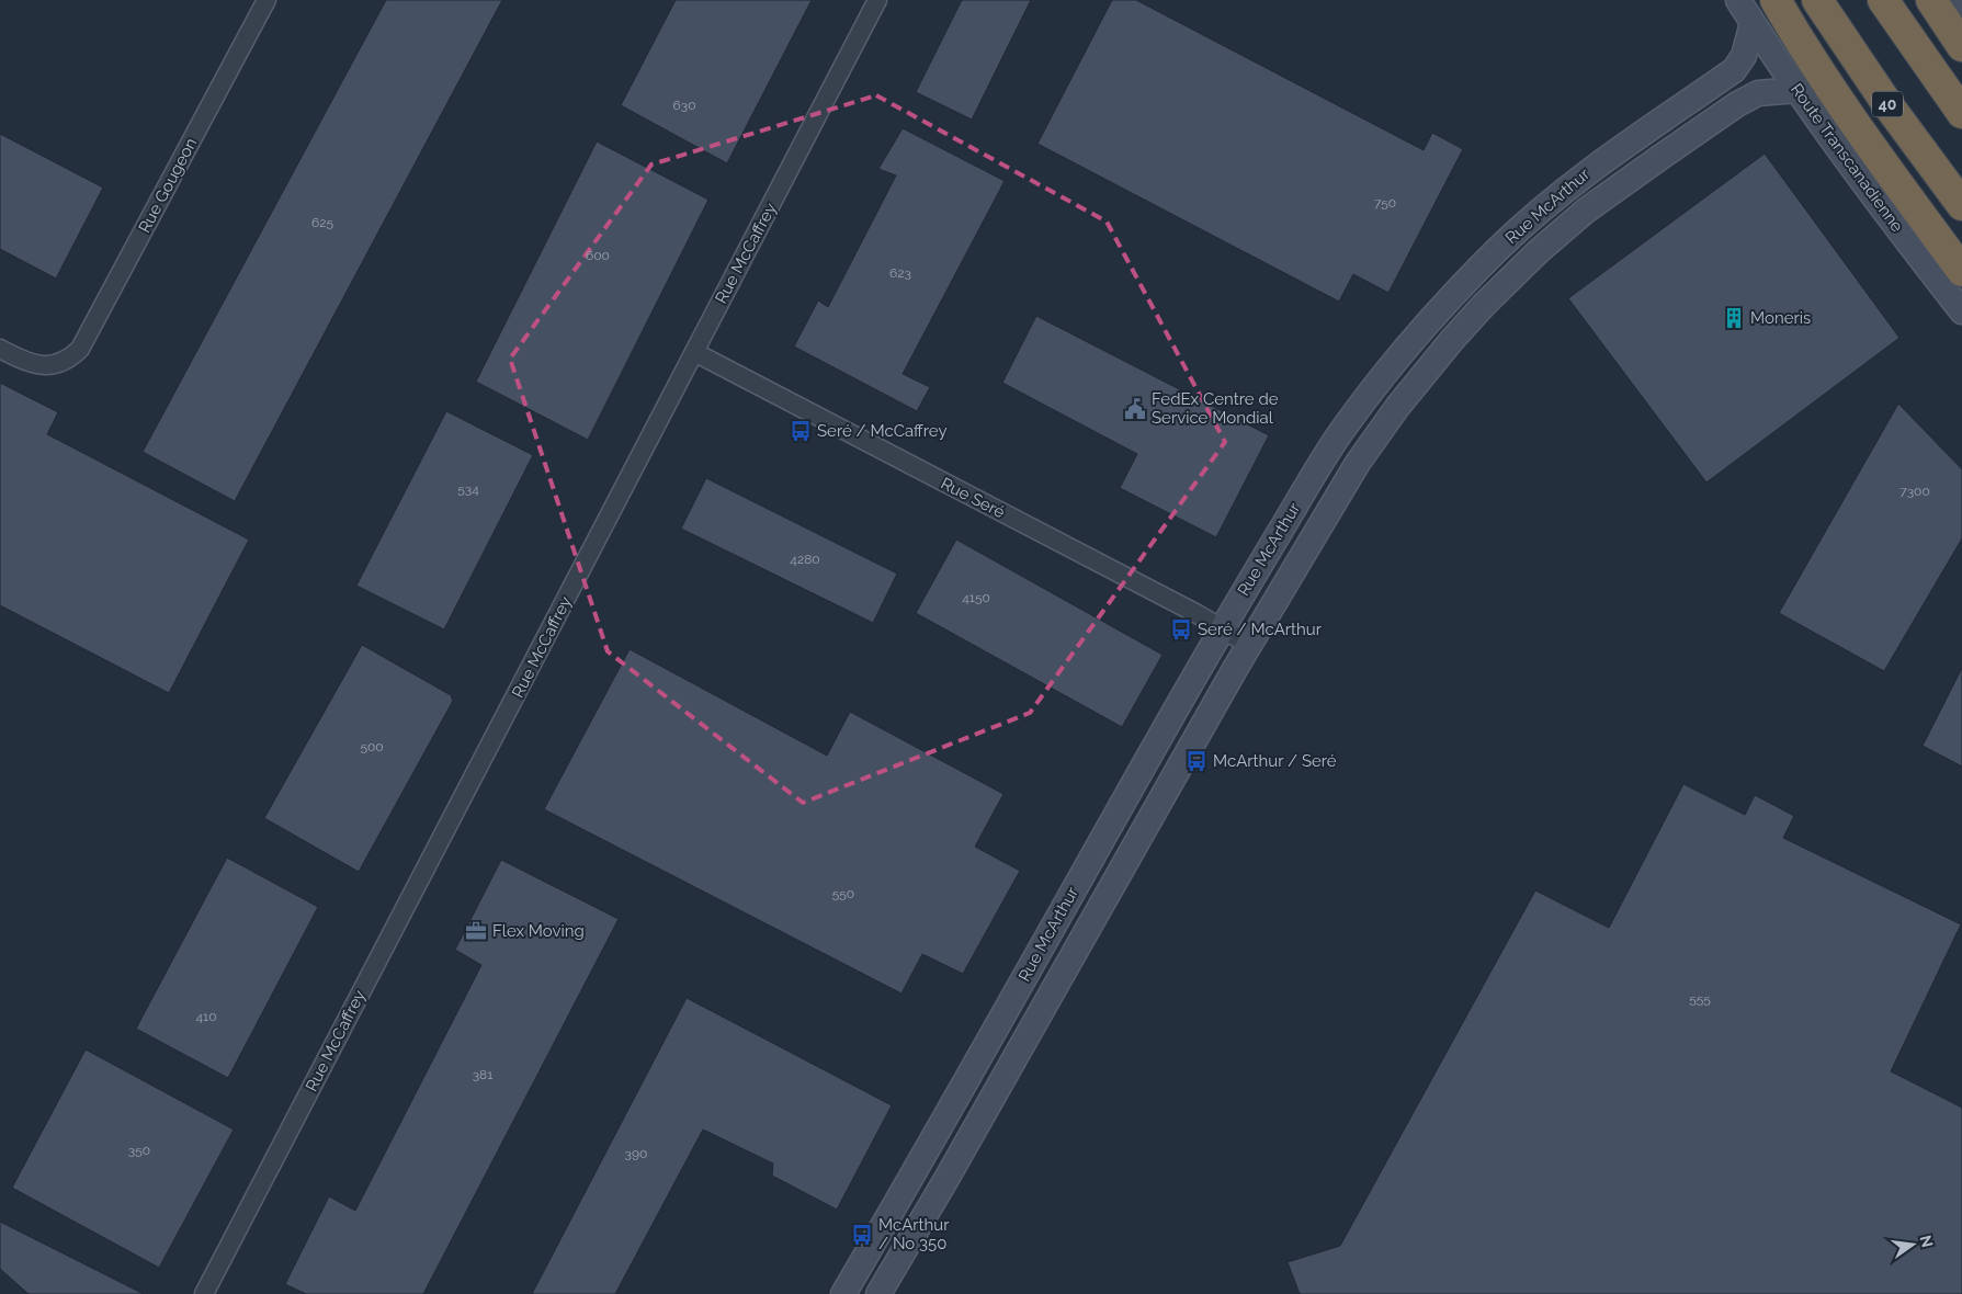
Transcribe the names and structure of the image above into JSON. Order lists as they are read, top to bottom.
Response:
{
  "streets": {
    "highway": ["40"],
    "street": [
      "Route Transcanadienne",
      "Rue Gougeon",
      "Rue McArthur",
      "Rue McCaffrey",
      "Rue Seré"
    ]
  },
  "crossings": [
    ["Route Transcanadienne", "Rue McArthur"],
    ["Rue McArthur", "Rue Seré"],
    ["Rue McCaffrey", "Rue Seré"]
  ],
  "places": {
    "building": ["Moneris"],
    "public building": ["FedEx Centre de Service Mondial"],
    "bus stop": [
      "Seré / McCaffrey",
      "Seré / McArthur",
      "McArthur / Seré",
      "McArthur / No 350"
    ],
    "office": ["Flex Moving"]
  },
  "house_numbers": [
    "630",
    "750",
    "625",
    "600",
    "623",
    "534",
    "7300",
    "4280",
    "4150",
    "500",
    "550",
    "555",
    "410",
    "381",
    "350",
    "390"
  ],
  "north": "right"
}
